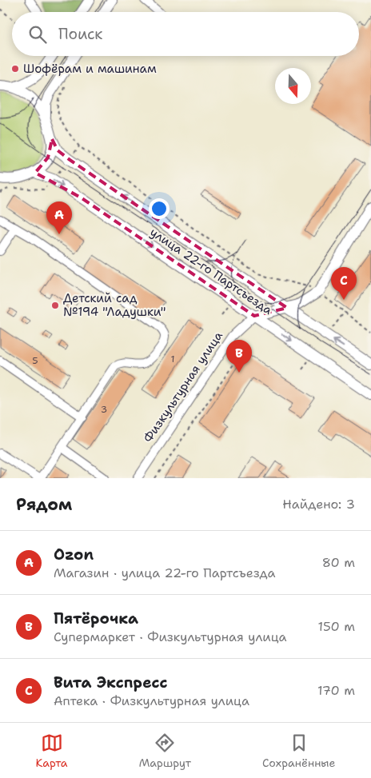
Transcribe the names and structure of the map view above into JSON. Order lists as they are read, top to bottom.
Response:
{
  "streets": {
    "main road": ["улица 22-го Партсъезда", "Физкультурная улица"]
  },
  "crossings": [
    ["улица 22-го Партсъезда", "Физкультурная улица"]
  ],
  "places": ["Шофёрам и машинам", "Детский сад №194 \"Ладушки\""],
  "house_numbers": ["1", "5", "3"],
  "north": "bottom",
  "page": {
    "search": "Поиск",
    "pins": ["A", "C", "B"],
    "heading": ["Рядом", "Найдено: 3"],
    "list": [
      {
        "mark": "A",
        "name": "Ozon",
        "note": "Магазин · улица 22-го Партсъезда",
        "value": "80 m"
      },
      {
        "mark": "B",
        "name": "Пятёрочка",
        "note": "Супермаркет · Физкультурная улица",
        "value": "150 m"
      },
      {
        "mark": "C",
        "name": "Вита Экспресс",
        "note": "Аптека · Физкультурная улица",
        "value": "170 m"
      }
    ],
    "nav": ["Карта", "Маршрут", "Сохранённые"]
  }
}
